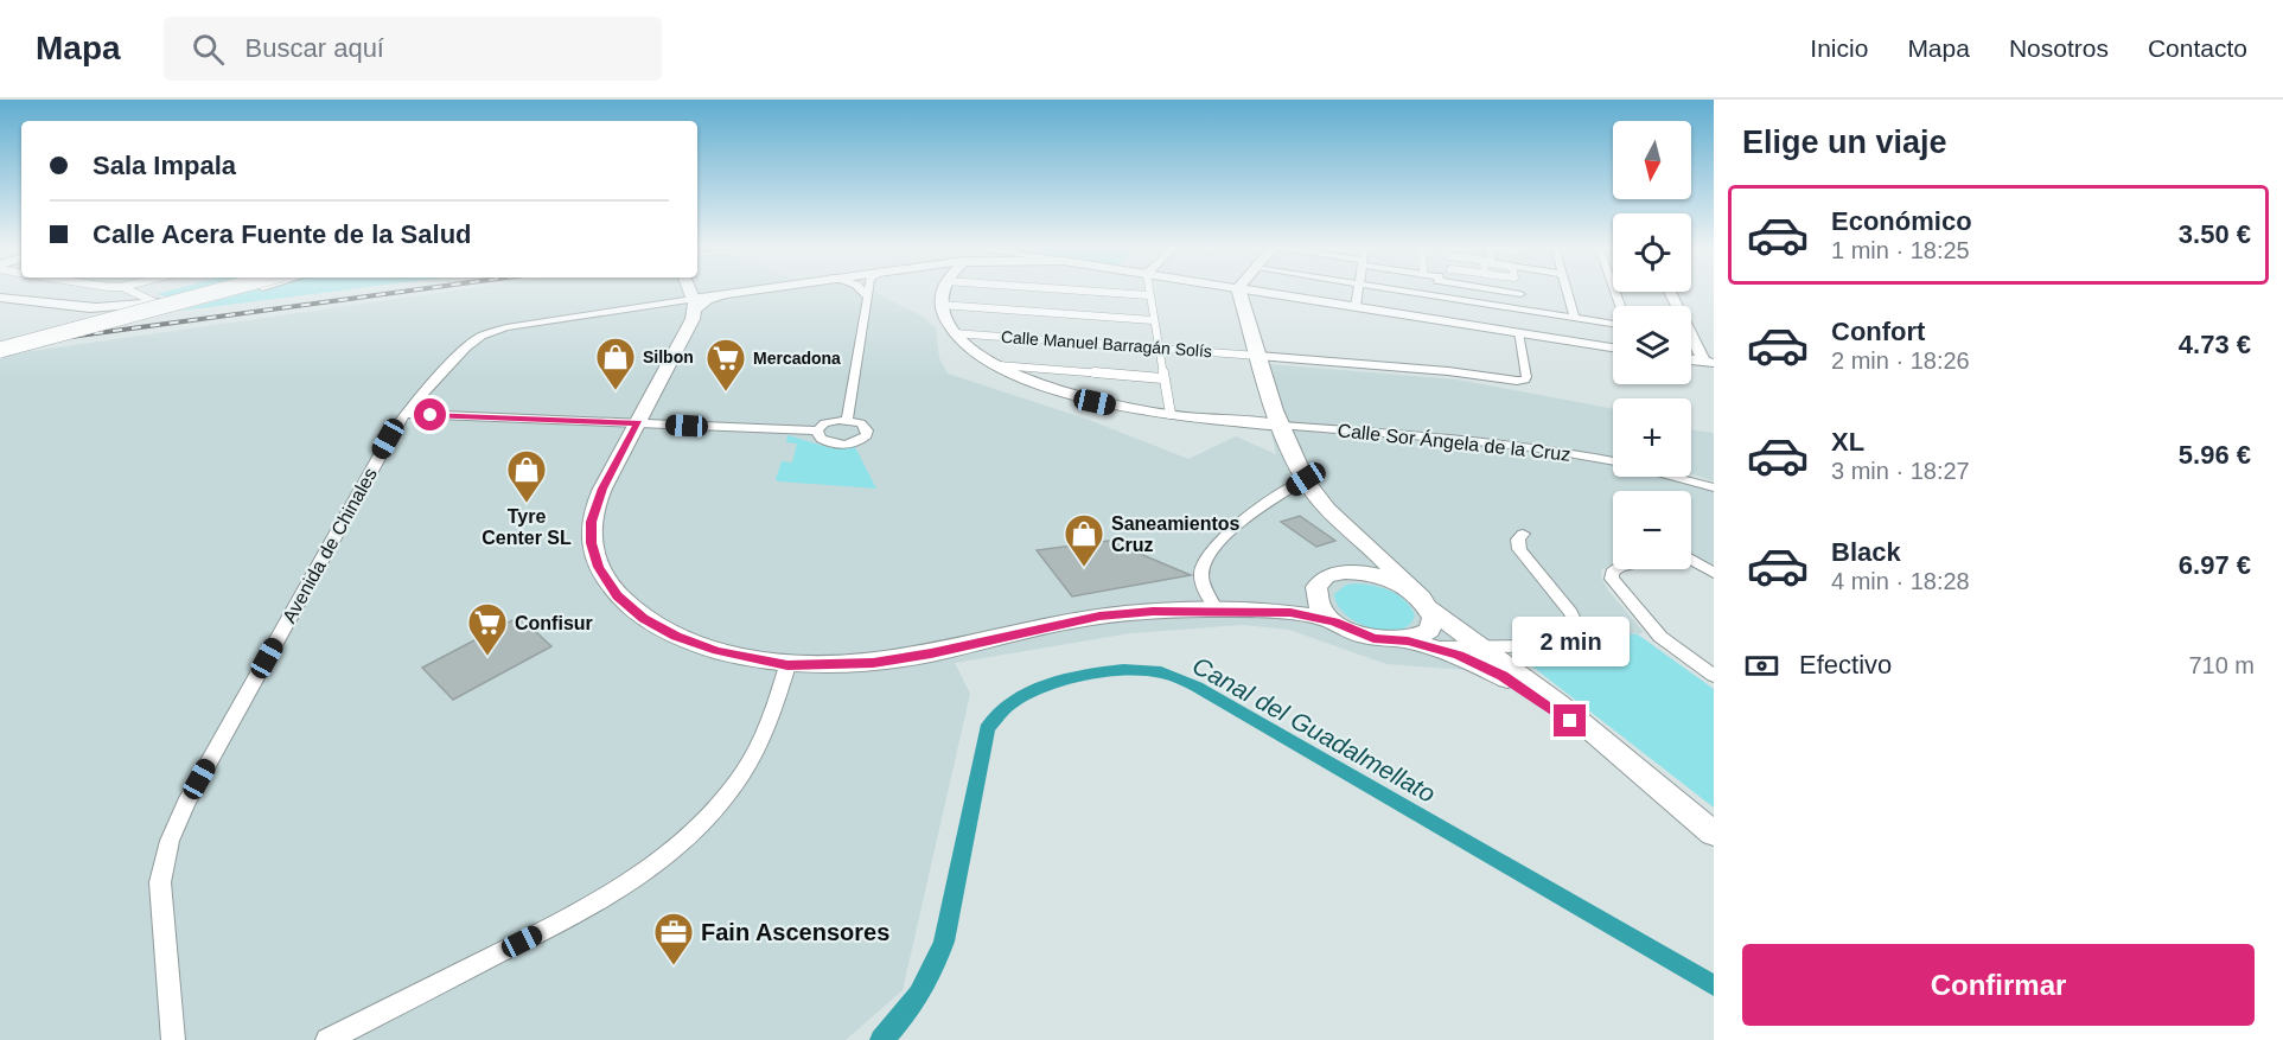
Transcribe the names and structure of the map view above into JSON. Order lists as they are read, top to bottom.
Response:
{
  "streets": {
    "street": ["Calle Manuel Barragán Solís", "Calle Sor Ángela de la Cruz", "Avenida de Chinales"]
  },
  "water": ["Canal del Guadalmellato"],
  "places": {
    "shop": ["Silbon", "Tyre Center SL", "Saneamientos Cruz"],
    "supermarket": ["Mercadona", "Confisur"],
    "office": ["Fain Ascensores"]
  },
  "north": "bottom",
  "page": {
    "header": "Mapa",
    "search": "Buscar aquí",
    "nav": [
      "Inicio",
      "Mapa",
      "Nosotros",
      "Contacto"
    ],
    "heading": "Elige un viaje",
    "map_buttons": ["+", "−"],
    "banner": ["Sala Impala", "Calle Acera Fuente de la Salud"],
    "list": [
      {
        "name": "Económico",
        "note": "1 min · 18:25",
        "value": "3.50 €"
      },
      {
        "name": "Confort",
        "note": "2 min · 18:26",
        "value": "4.73 €"
      },
      {
        "name": "XL",
        "note": "3 min · 18:27",
        "value": "5.96 €"
      },
      {
        "name": "Black",
        "note": "4 min · 18:28",
        "value": "6.97 €"
      }
    ],
    "bubble": "2 min",
    "pay": ["Efectivo", "710 m"],
    "buttons": "Confirmar"
  }
}
